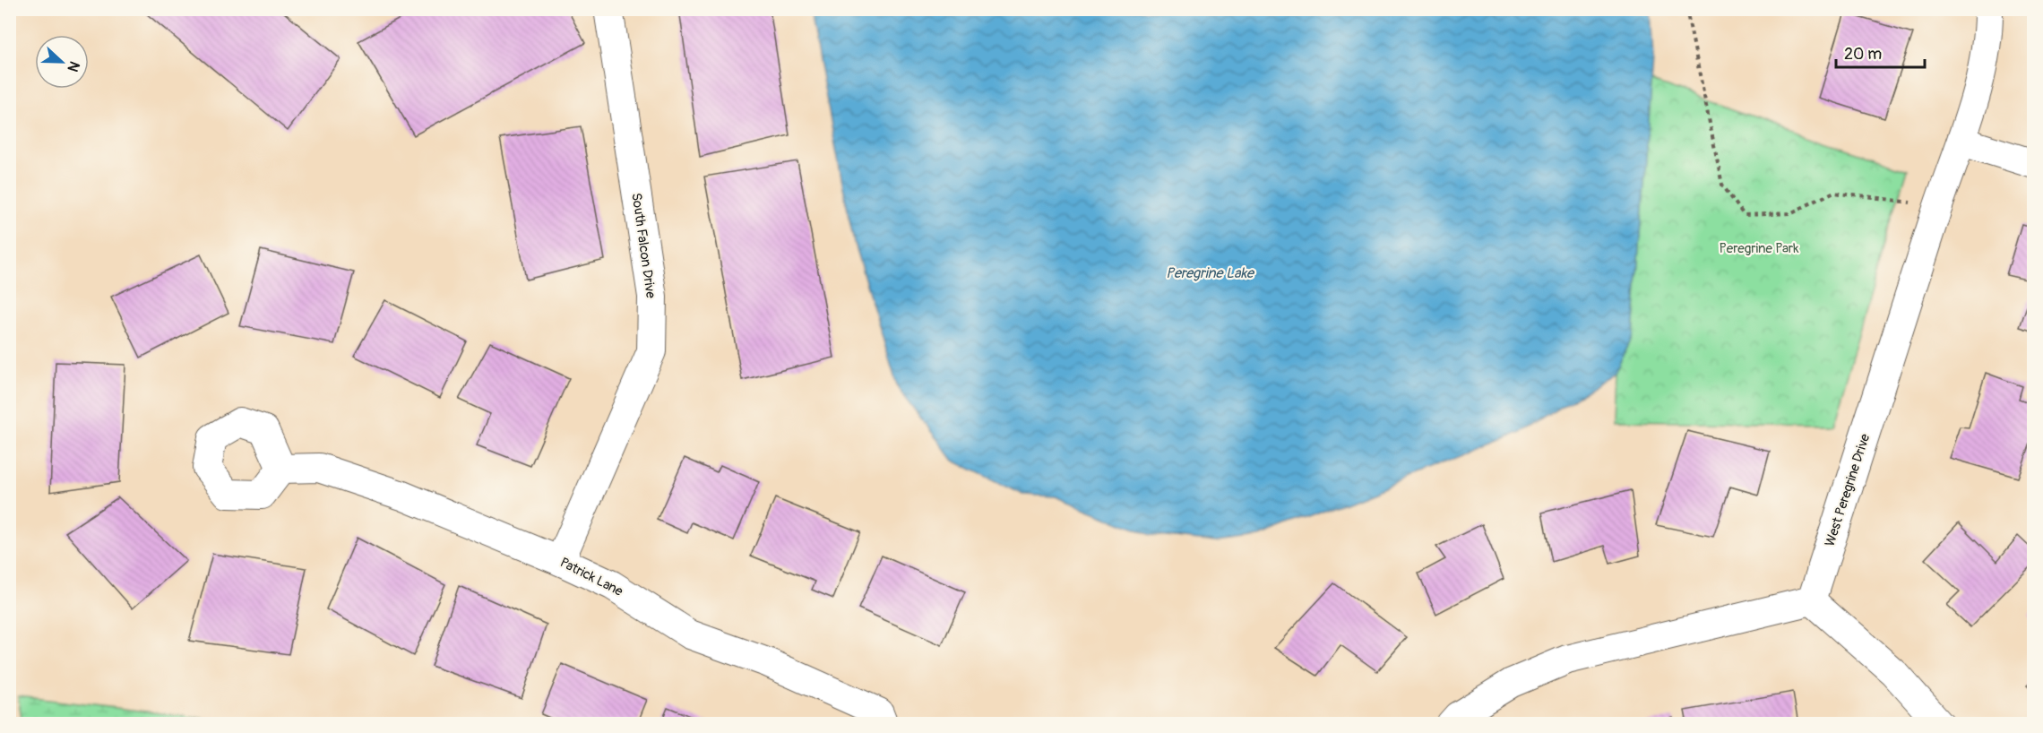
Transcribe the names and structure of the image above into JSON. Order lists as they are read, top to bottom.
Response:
{
  "streets": {
    "street": ["South Falcon Drive", "West Peregrine Drive", "Patrick Lane"]
  },
  "crossings": [
    ["South Falcon Drive", "Patrick Lane"]
  ],
  "water": ["Peregrine Lake"],
  "parks": ["Peregrine Park"],
  "scale_bar": "20 m",
  "north": "right"
}
